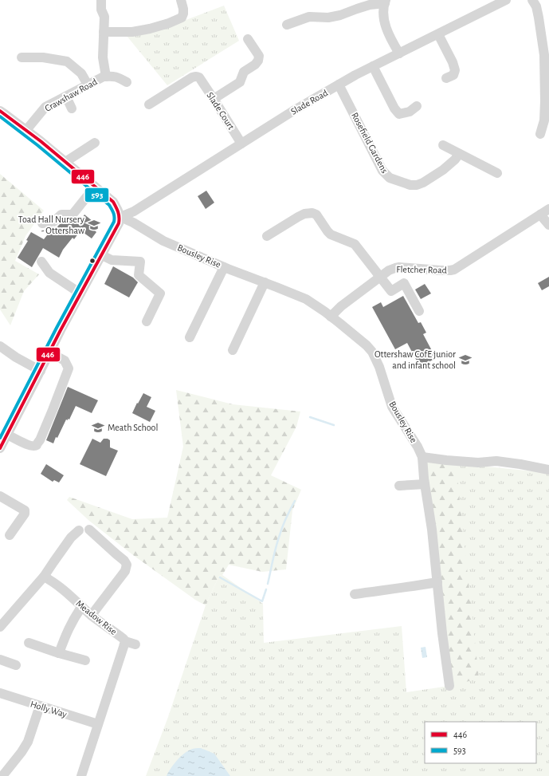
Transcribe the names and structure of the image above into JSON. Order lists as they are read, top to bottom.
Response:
{
  "streets": {
    "street": [
      "Crawshaw Road",
      "Slade Road",
      "Slade Court",
      "Rosefield Gardens",
      "Bousley Rise",
      "Fletcher Road",
      "Meadow Rise",
      "Holly Way"
    ]
  },
  "crossings": [
    ["Slade Road", "Slade Court"],
    ["Slade Road", "Rosefield Gardens"],
    ["Slade Road", "Bousley Rise"],
    ["Bousley Rise", "Fletcher Road"],
    ["Meadow Rise", "Holly Way"]
  ],
  "places": {
    "school or university": ["Toad Hall Nursery - Ottershaw", "Ottershaw CofE junior and infant school", "Meath School"]
  },
  "lines": ["transit line 446", "transit line 593"],
  "legend": ["446", "593"]
}
